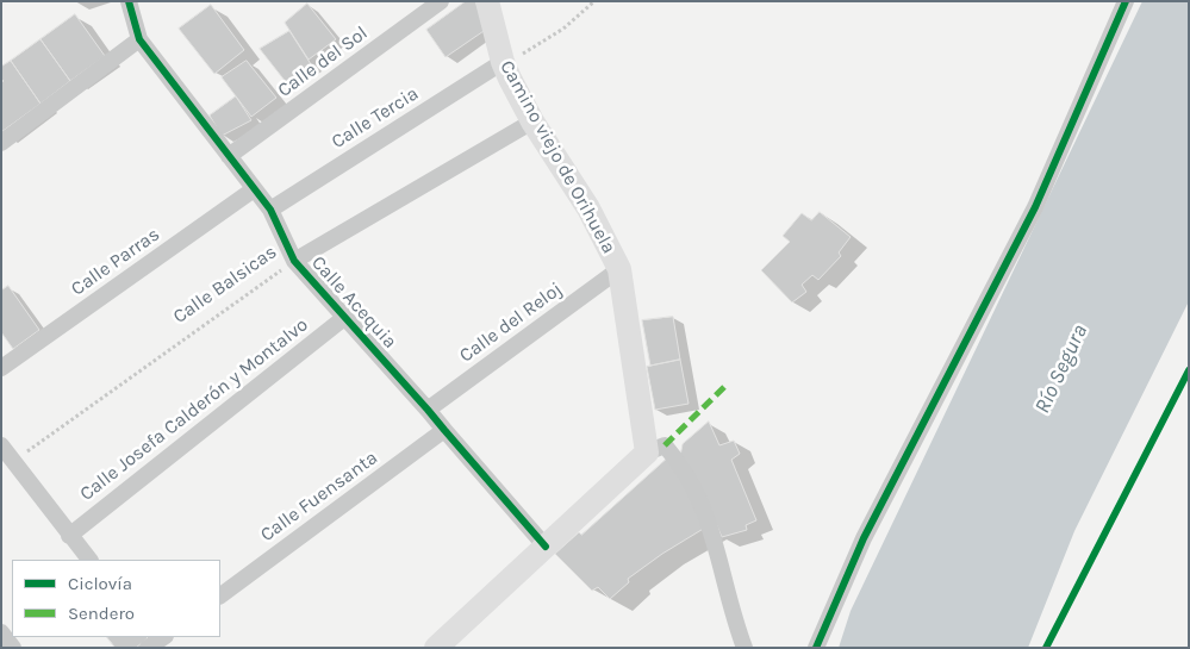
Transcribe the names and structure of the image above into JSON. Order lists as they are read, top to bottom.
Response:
{
  "streets": {
    "main road": ["Camino viejo de Orihuela"],
    "street": [
      "Calle del Sol",
      "Calle Tercia",
      "Calle Parras",
      "Calle Balsicas",
      "Calle Acequia",
      "Calle del Reloj",
      "Calle Josefa Calderón y Montalvo",
      "Calle Fuensanta"
    ]
  },
  "crossings": [
    ["Calle del Sol", "Calle Acequia"],
    ["Calle Tercia", "Camino viejo de Orihuela"],
    ["Calle Tercia", "Calle Acequia"],
    ["Camino viejo de Orihuela", "Calle Balsicas"],
    ["Camino viejo de Orihuela", "Calle del Reloj"],
    ["Calle Parras", "Calle Acequia"],
    ["Calle Balsicas", "Calle Acequia"],
    ["Calle Acequia", "Calle del Reloj"],
    ["Calle Acequia", "Calle Josefa Calderón y Montalvo"],
    ["Calle Acequia", "Calle Fuensanta"]
  ],
  "water": ["Río Segura"],
  "legend": ["Ciclovía", "Sendero"]
}
